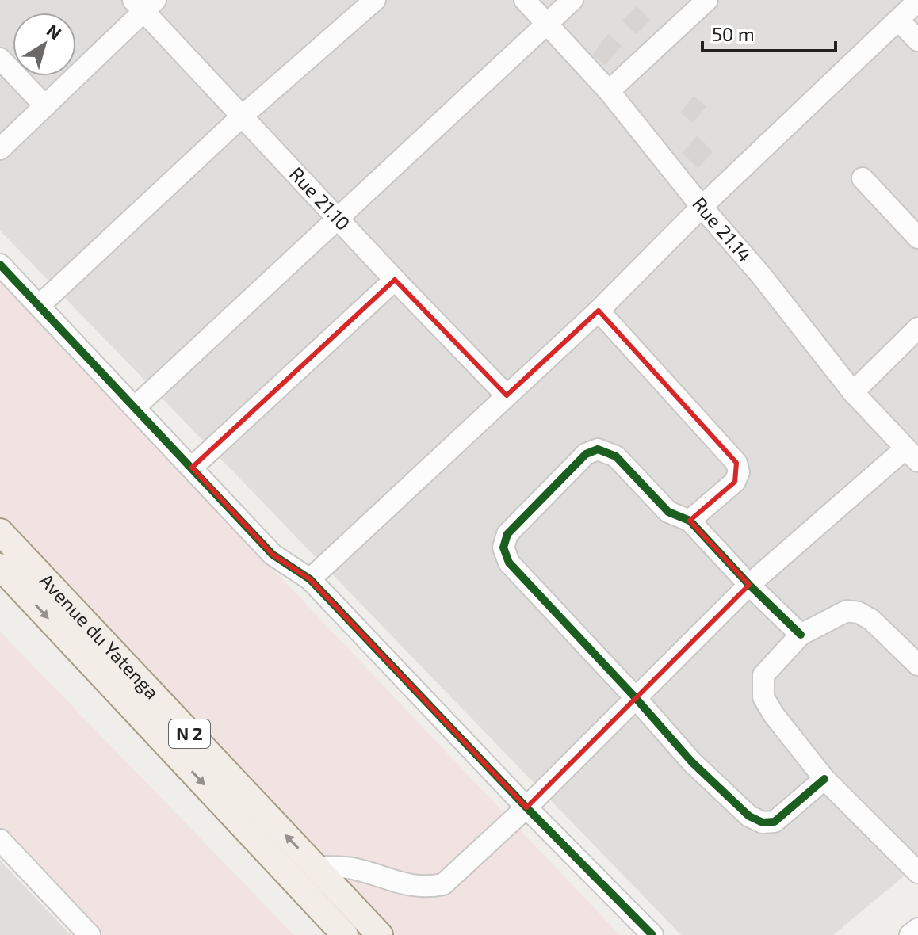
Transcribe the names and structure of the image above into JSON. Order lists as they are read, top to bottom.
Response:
{
  "streets": {
    "main road": ["Avenue du Yatenga", "N 2"],
    "street": ["Rue 21.10", "Rue 21.14"]
  },
  "scale_bar": "50 m",
  "north": "top right"
}
